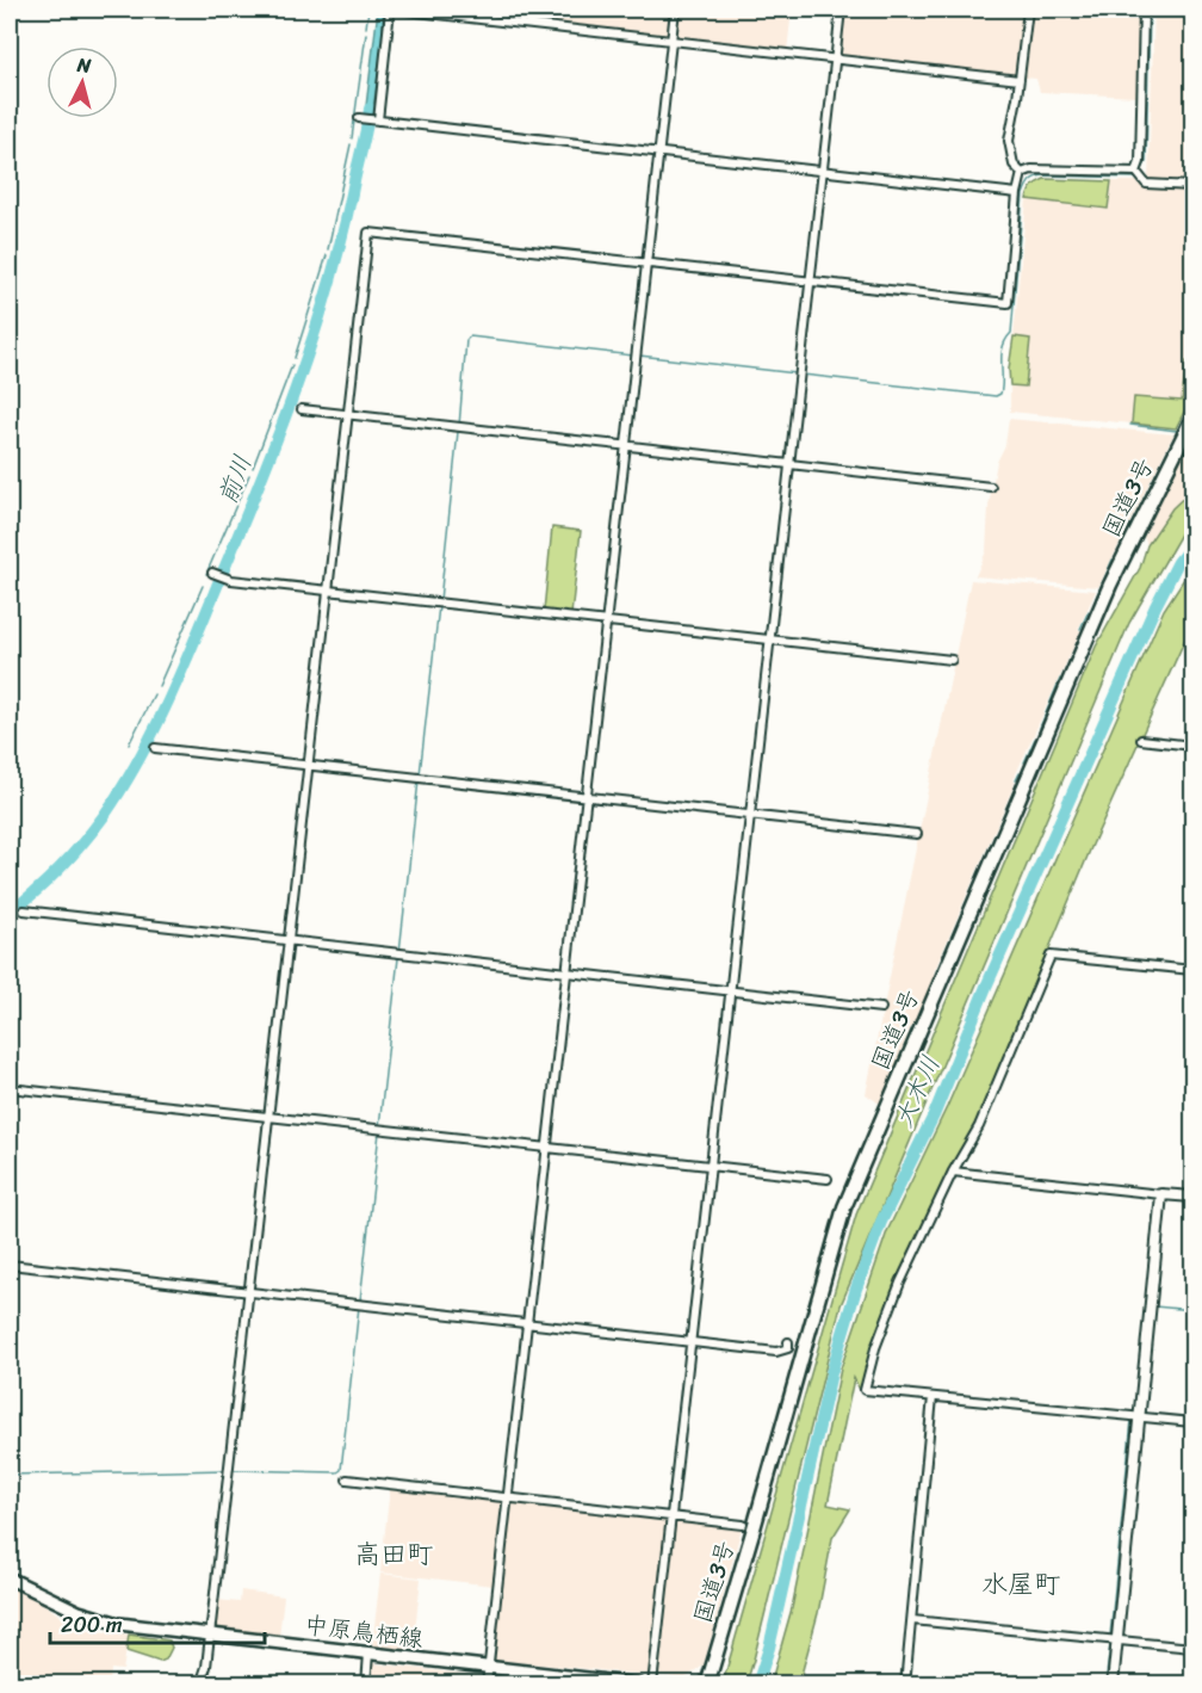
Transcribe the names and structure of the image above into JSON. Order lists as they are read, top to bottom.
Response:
{
  "streets": {
    "highway": ["国道3号"],
    "main road": ["中原鳥栖線"]
  },
  "districts": ["高田町", "水屋町"],
  "water": ["前川", "大木川"],
  "scale_bar": "200 m",
  "north": "top"
}
